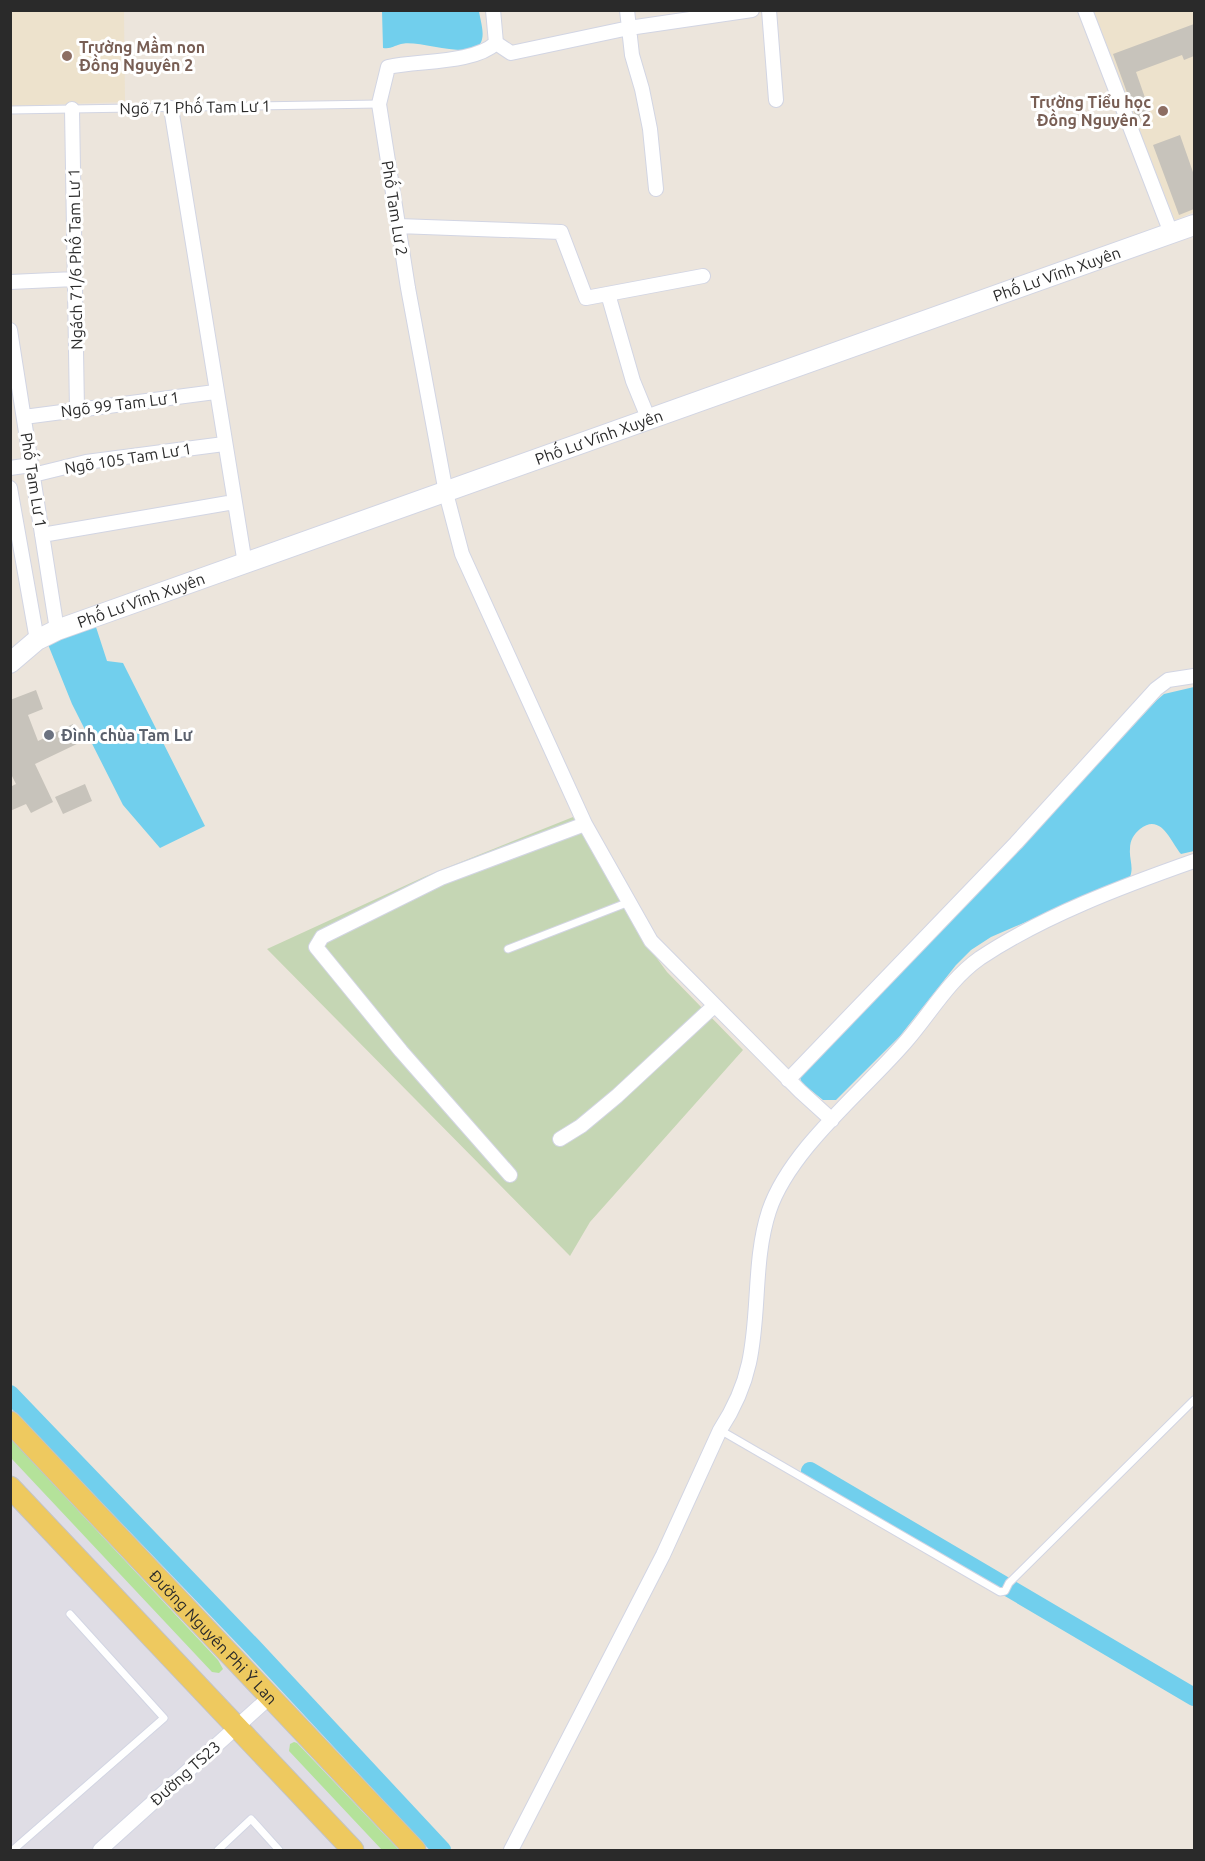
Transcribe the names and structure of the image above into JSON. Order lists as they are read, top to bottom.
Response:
{
  "streets": {
    "main road": ["Đường Nguyên Phi Ỷ Lan"],
    "street": [
      "Phố Tam Lư 2",
      "Ngách 71/6 Phố Tam Lư 1",
      "Phố Lư Vĩnh Xuyên",
      "Ngõ 99 Tam Lư 1",
      "Ngõ 105 Tam Lư 1",
      "Phố Tam Lư 1",
      "Đường TS23"
    ],
    "lane": ["Ngõ 71 Phố Tam Lư 1"]
  },
  "crossings": [
    ["Ngõ 71 Phố Tam Lư 1", "Phố Tam Lư 2"],
    ["Ngõ 71 Phố Tam Lư 1", "Ngách 71/6 Phố Tam Lư 1"],
    ["Phố Tam Lư 2", "Phố Lư Vĩnh Xuyên"],
    ["Ngách 71/6 Phố Tam Lư 1", "Ngõ 99 Tam Lư 1"],
    ["Phố Lư Vĩnh Xuyên", "Phố Tam Lư 1"],
    ["Ngõ 99 Tam Lư 1", "Phố Tam Lư 1"],
    ["Ngõ 105 Tam Lư 1", "Phố Tam Lư 1"],
    ["Đường Nguyên Phi Ỷ Lan", "Đường TS23"]
  ],
  "places": ["Trường Mầm non Đồng Nguyên 2", "Trường Tiểu học Đồng Nguyên 2", "Đình chùa Tam Lư"]
}
